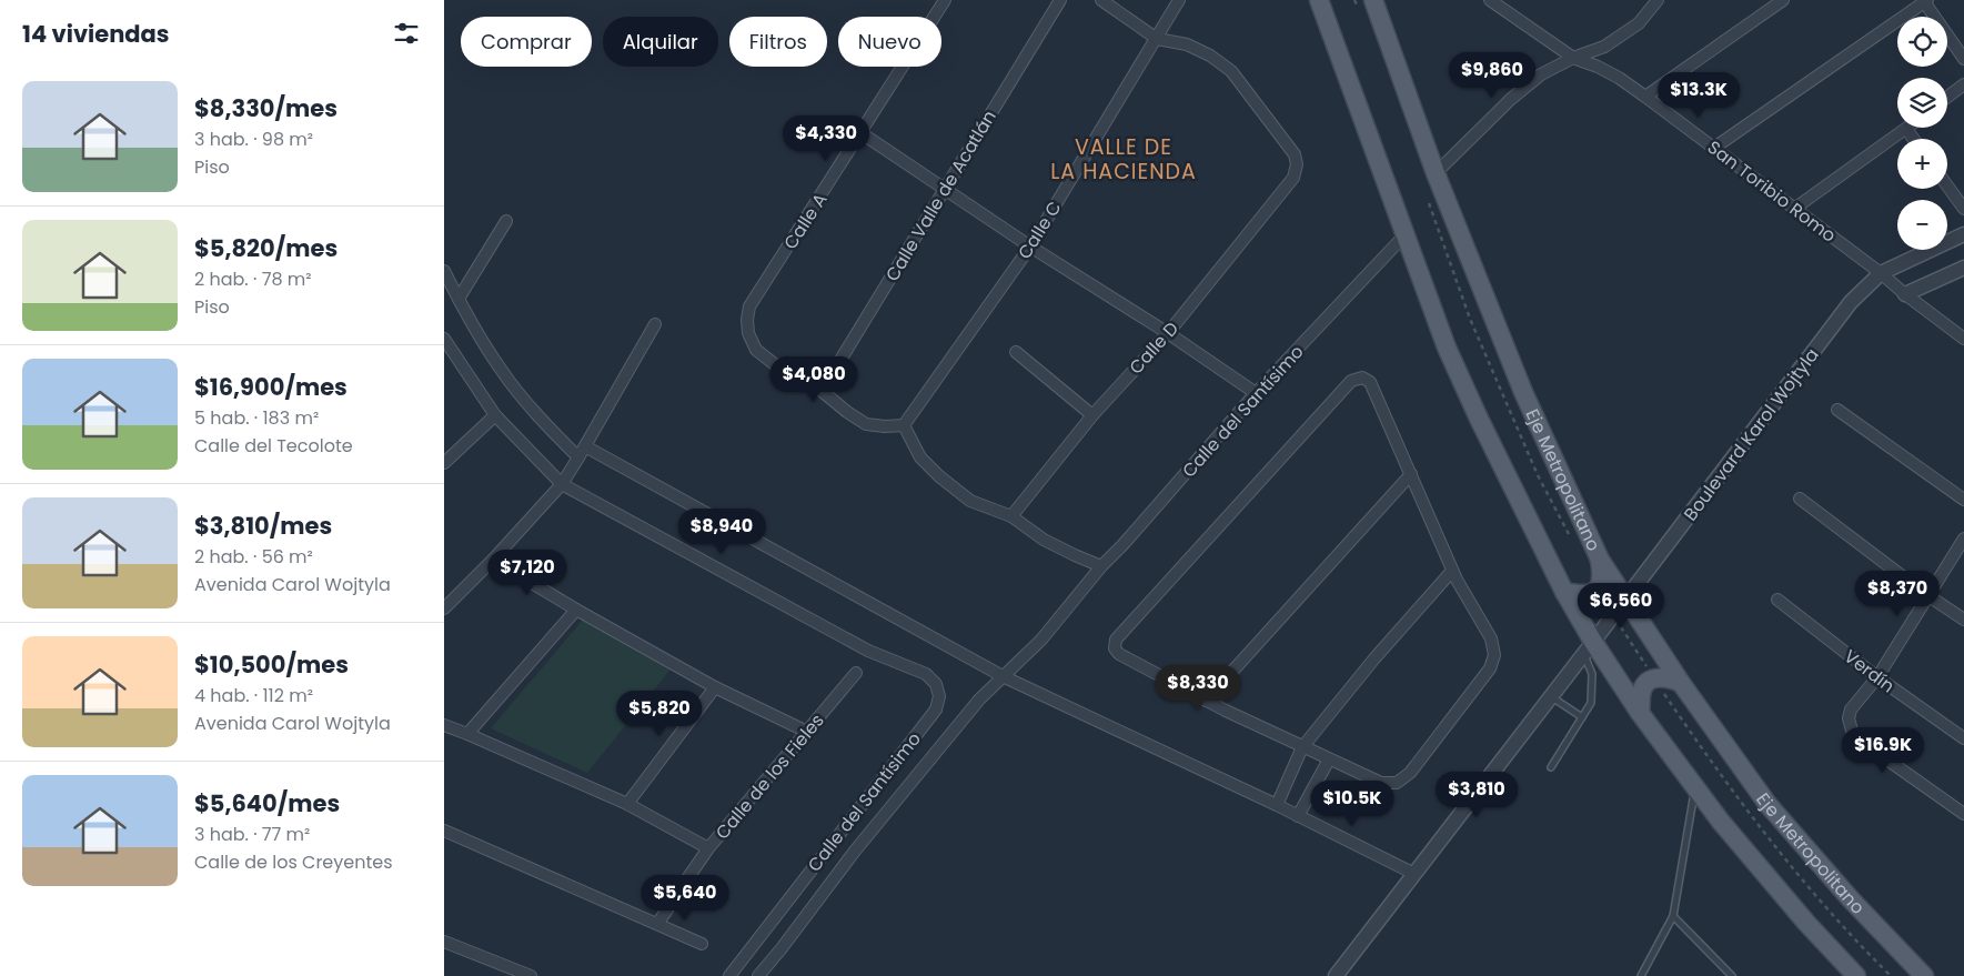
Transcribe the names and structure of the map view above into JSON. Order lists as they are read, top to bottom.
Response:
{
  "streets": {
    "main road": ["Eje Metropolitano"],
    "street": [
      "San Toribio Romo",
      "Calle Valle de Acatlán",
      "Calle A",
      "Calle C",
      "Calle D",
      "Calle del Santísimo",
      "Boulevard Karol Wojtyla",
      "Verdín",
      "Calle de los Fieles"
    ]
  },
  "crossings": [
    ["San Toribio Romo", "Boulevard Karol Wojtyla"],
    ["Calle Valle de Acatlán", "Calle A"],
    ["Calle C", "Calle D"],
    ["Boulevard Karol Wojtyla", "Eje Metropolitano"]
  ],
  "districts": ["VALLE DE LA HACIENDA"],
  "page": {
    "heading": "14 viviendas",
    "map_buttons": ["+", "−"],
    "chip": [
      "Comprar",
      "Alquilar",
      "Filtros",
      "Nuevo"
    ],
    "price": [
      "$9,860",
      "$13.3K",
      "$4,330",
      "$4,080",
      "$8,940",
      "$7,120",
      "$8,370",
      "$6,560",
      "$8,330",
      "$5,820",
      "$16.9K",
      "$3,810",
      "$10.5K",
      "$5,640"
    ],
    "list": [
      {
        "name": "$8,330/mes",
        "note": "3 hab. · 98 m² · Piso"
      },
      {
        "name": "$5,820/mes",
        "note": "2 hab. · 78 m² · Piso"
      },
      {
        "name": "$16,900/mes",
        "note": "5 hab. · 183 m² · Calle del Tecolote"
      },
      {
        "name": "$3,810/mes",
        "note": "2 hab. · 56 m² · Avenida Carol Wojtyla"
      },
      {
        "name": "$10,500/mes",
        "note": "4 hab. · 112 m² · Avenida Carol Wojtyla"
      },
      {
        "name": "$5,640/mes",
        "note": "3 hab. · 77 m² · Calle de los Creyentes"
      }
    ]
  }
}
